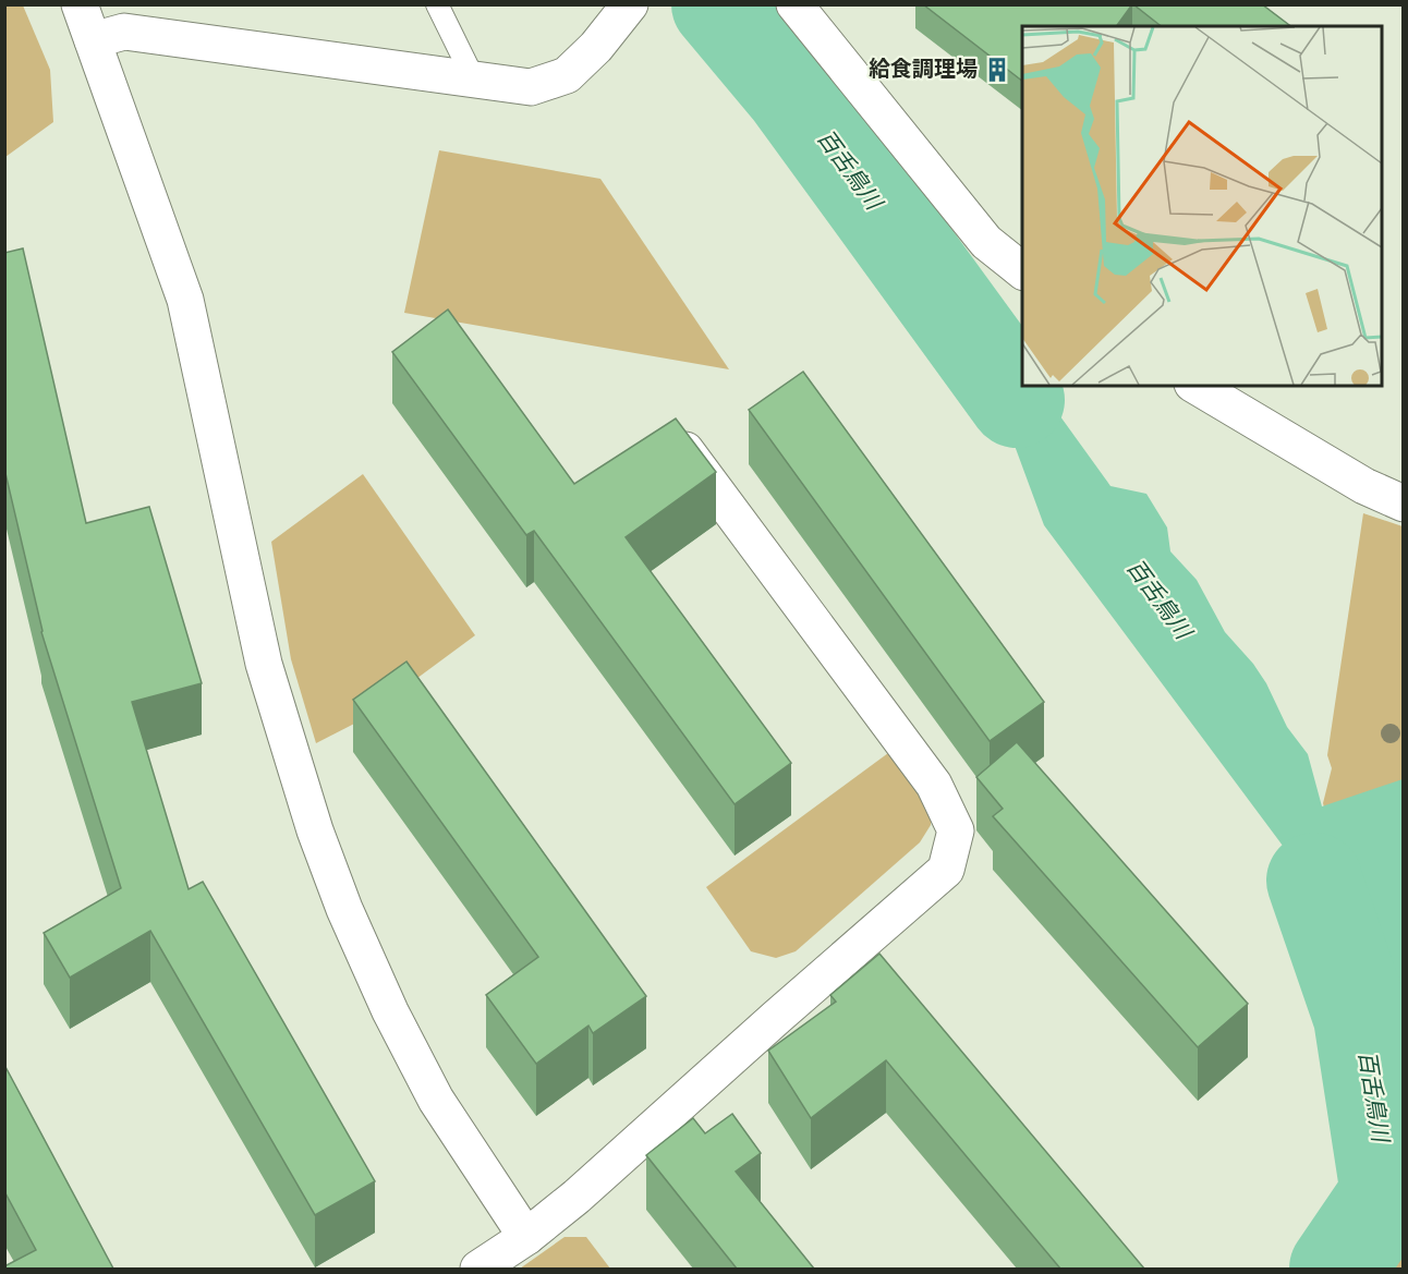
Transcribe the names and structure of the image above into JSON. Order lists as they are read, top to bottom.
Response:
{
  "water": ["百舌鳥川"],
  "places": {
    "building": ["給食調理場"]
  }
}
